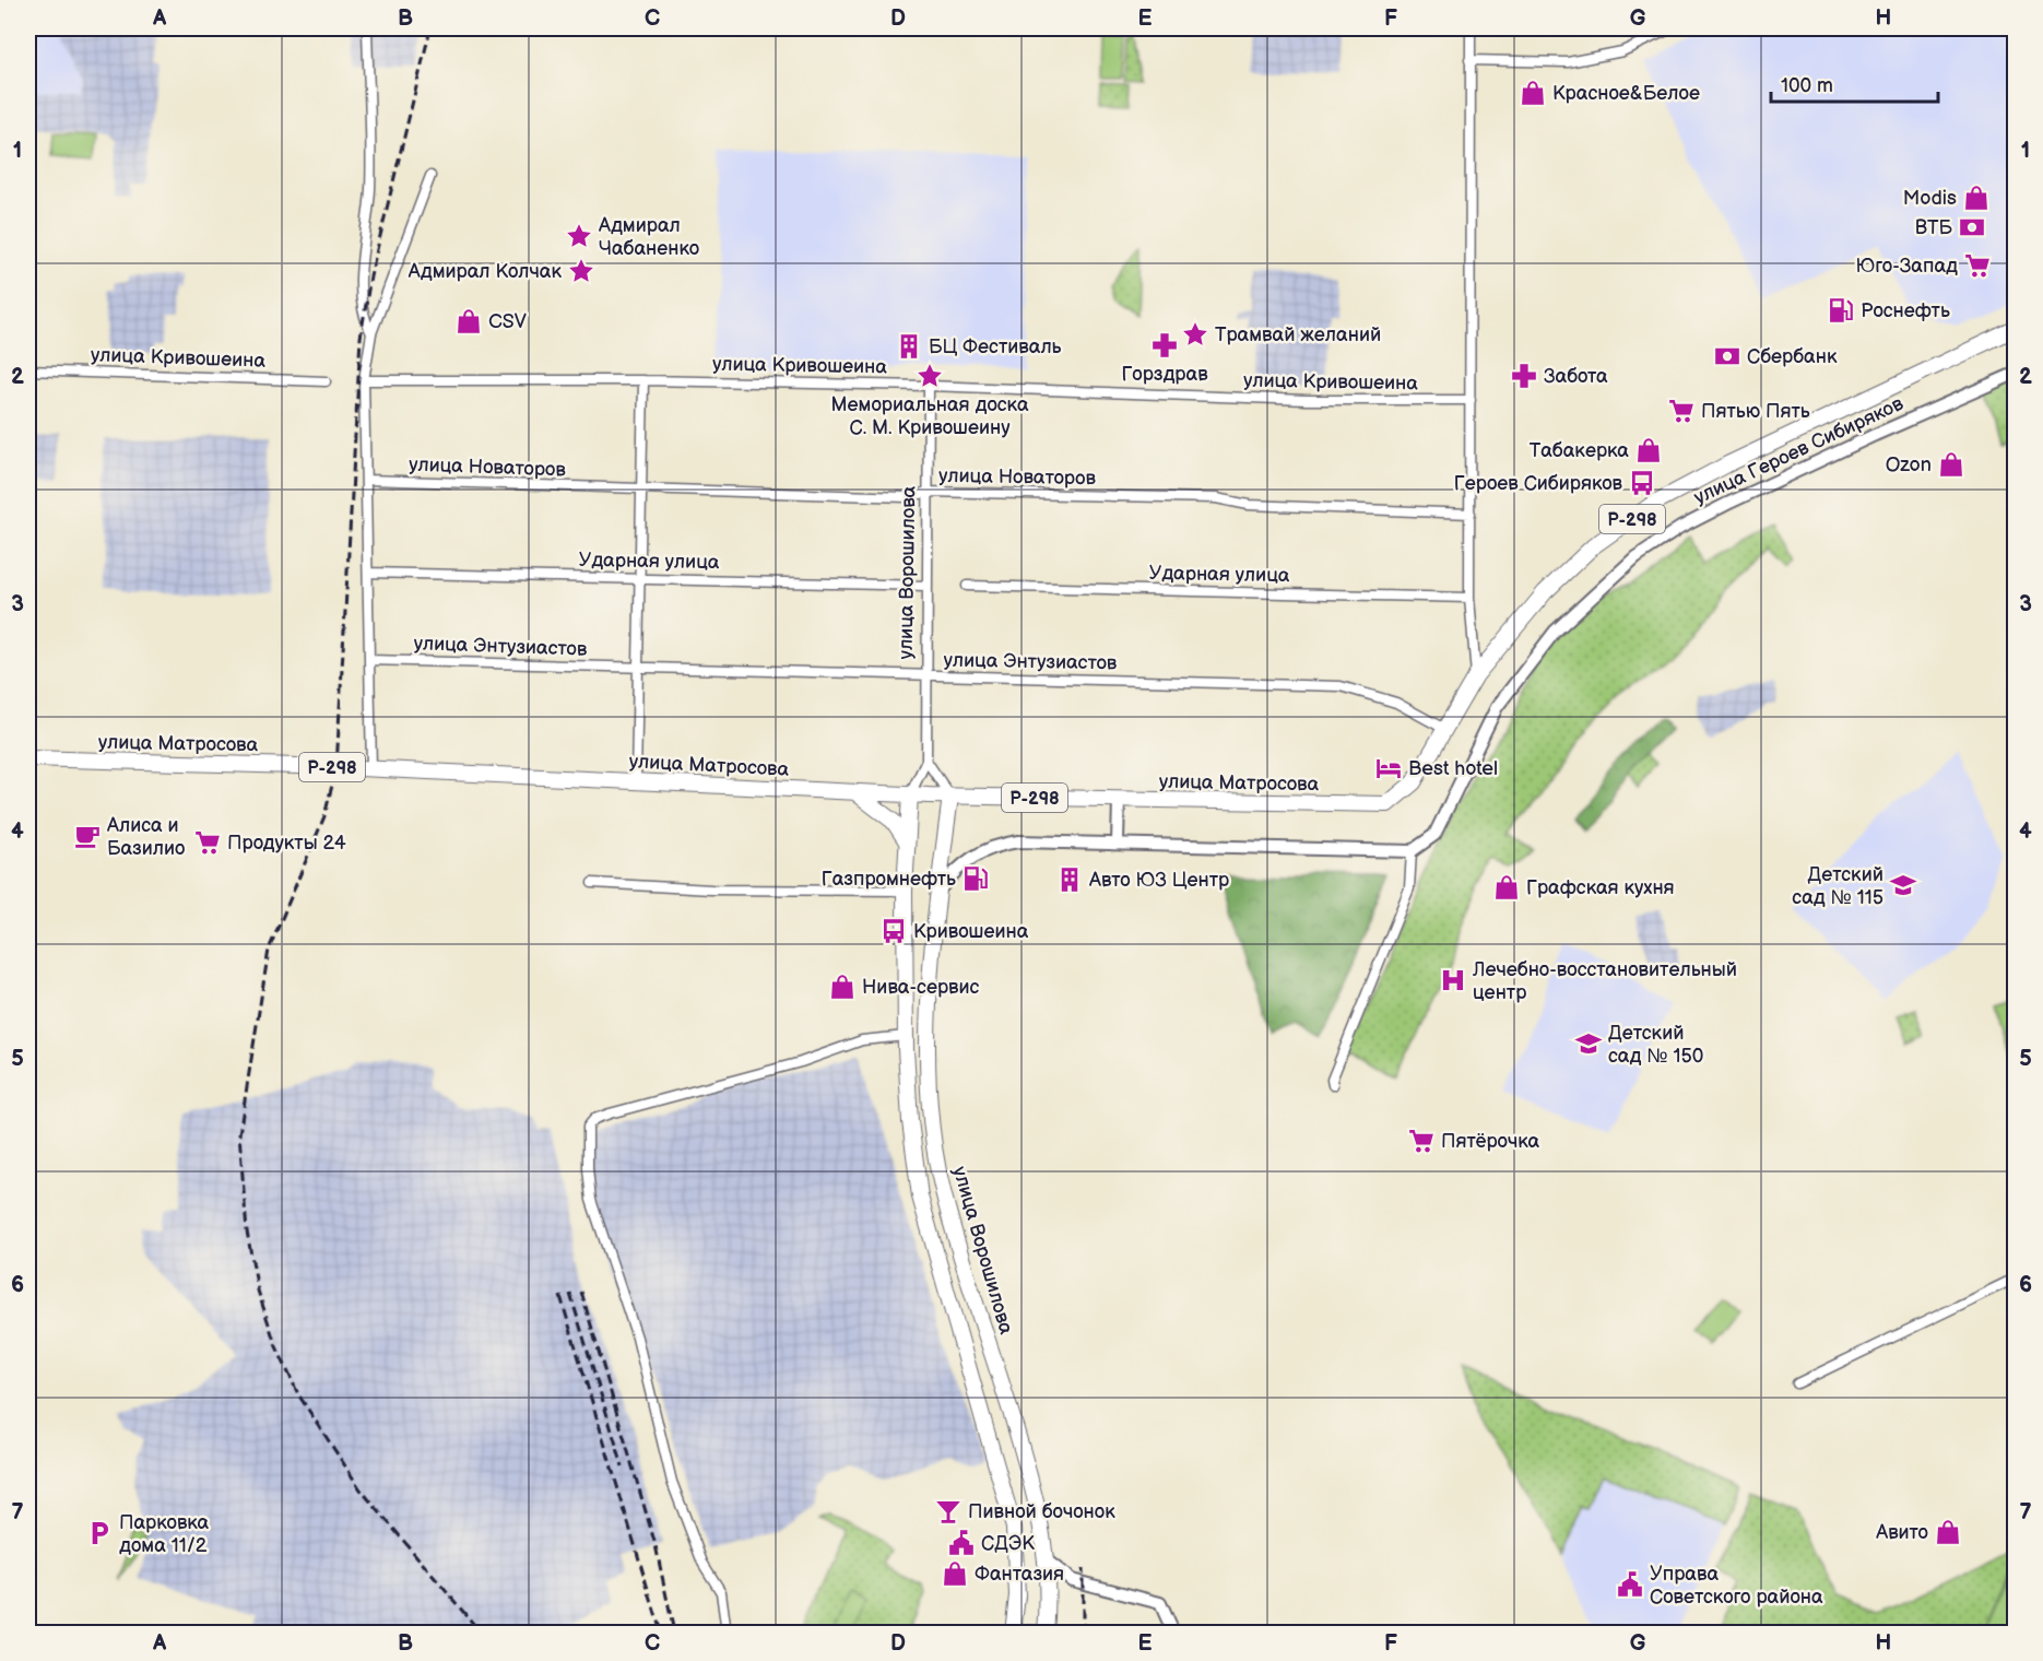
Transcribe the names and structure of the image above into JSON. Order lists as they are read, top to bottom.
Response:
{
  "streets": {
    "main road": [
      "улица Героев Сибиряков",
      "Р-298",
      "улица Ворошилова",
      "улица Матросова"
    ],
    "street": [
      "улица Кривошеина",
      "улица Новаторов",
      "Ударная улица",
      "улица Энтузиастов"
    ]
  },
  "crossings": [
    ["улица Кривошеина", "улица Ворошилова"],
    ["улица Героев Сибиряков", "улица Энтузиастов"],
    ["улица Героев Сибиряков", "улица Матросова"],
    ["улица Новаторов", "улица Ворошилова"],
    ["Ударная улица", "улица Ворошилова"],
    ["улица Ворошилова", "улица Энтузиастов"],
    ["улица Ворошилова", "улица Матросова"]
  ],
  "places": {
    "shop": [
      "Красное&Белое",
      "Modis",
      "CSV",
      "Табакерка",
      "Ozon",
      "Графская кухня",
      "Нива-сервис",
      "Авито",
      "Фантазия"
    ],
    "bank": ["ВТБ", "Сбербанк"],
    "place": [
      "Адмирал Чабаненко",
      "Адмирал Колчак",
      "Трамвай желаний",
      "Мемориальная доска С. М. Кривошеину"
    ],
    "supermarket": [
      "Юго-Запад",
      "Пятью Пять",
      "Продукты 24",
      "Пятёрочка"
    ],
    "fuel station": ["Роснефть", "Газпромнефть"],
    "pharmacy": ["Горздрав", "Забота"],
    "building": ["БЦ Фестиваль", "Авто ЮЗ Центр"],
    "bus stop": ["Героев Сибиряков", "Кривошеина"],
    "hotel": ["Best hotel"],
    "cafe": ["Алиса и Базилио"],
    "school or university": ["Детский сад № 115", "Детский сад № 150"],
    "hospital": ["Лечебно-восстановительный центр"],
    "bar": ["Пивной бочонок"],
    "parking": ["Парковка дома 11/2"],
    "public building": ["СДЭК", "Управа Советского района"]
  },
  "scale_bar": "100 m",
  "grid": {
    "columns": [
      "A",
      "B",
      "C",
      "D",
      "E",
      "F",
      "G",
      "H"
    ],
    "rows": [
      "1",
      "2",
      "3",
      "4",
      "5",
      "6",
      "7"
    ]
  }
}
